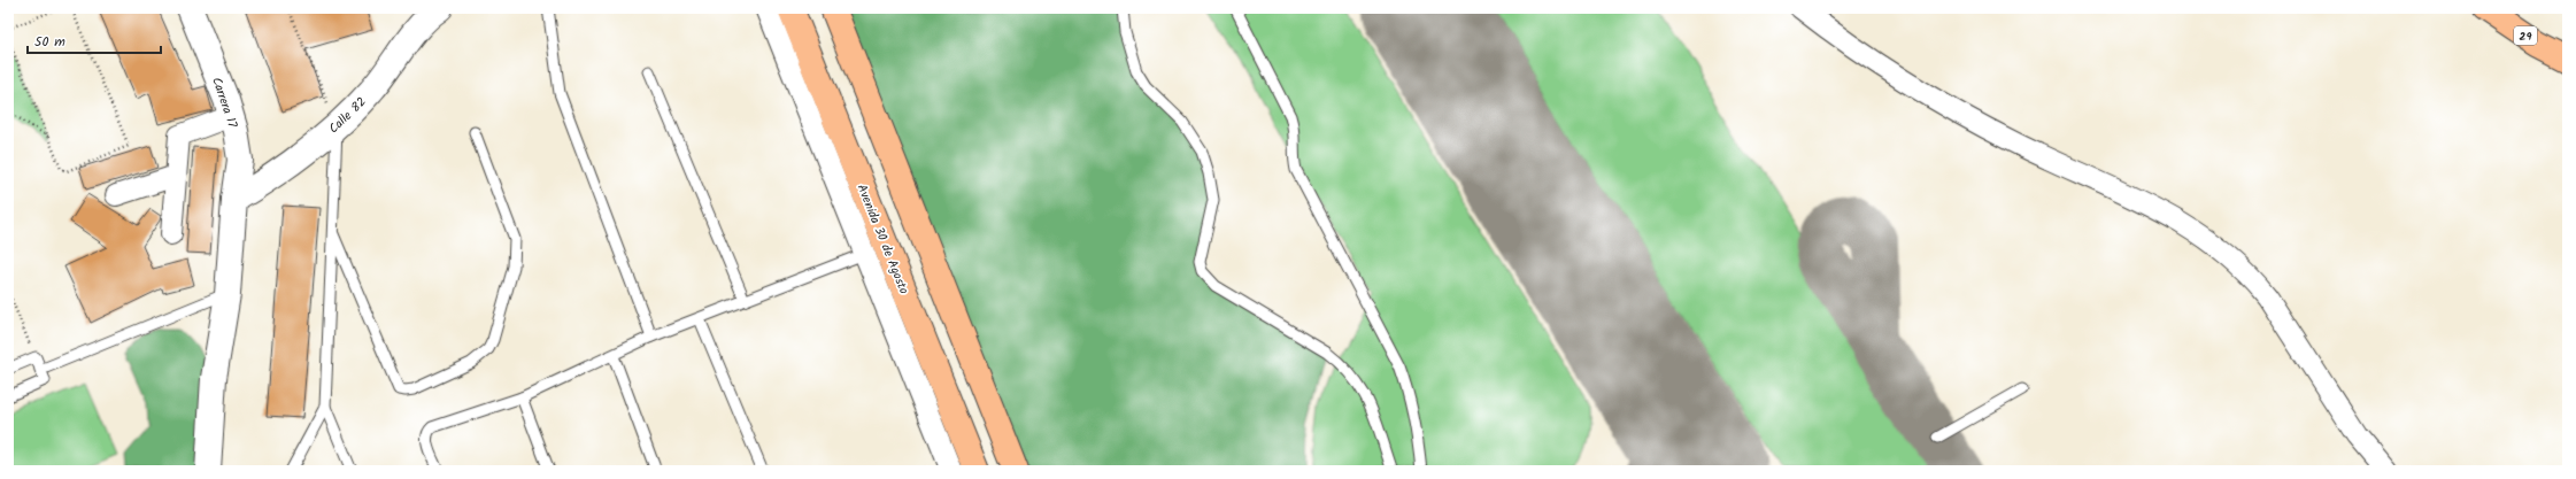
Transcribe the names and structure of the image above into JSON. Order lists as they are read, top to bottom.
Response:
{
  "streets": {
    "main road": ["29", "Avenida 30 de Agosto"],
    "street": ["Carrera 17", "Calle 82"]
  },
  "crossings": [
    ["Carrera 17", "Calle 82"]
  ],
  "scale_bar": "50 m"
}
